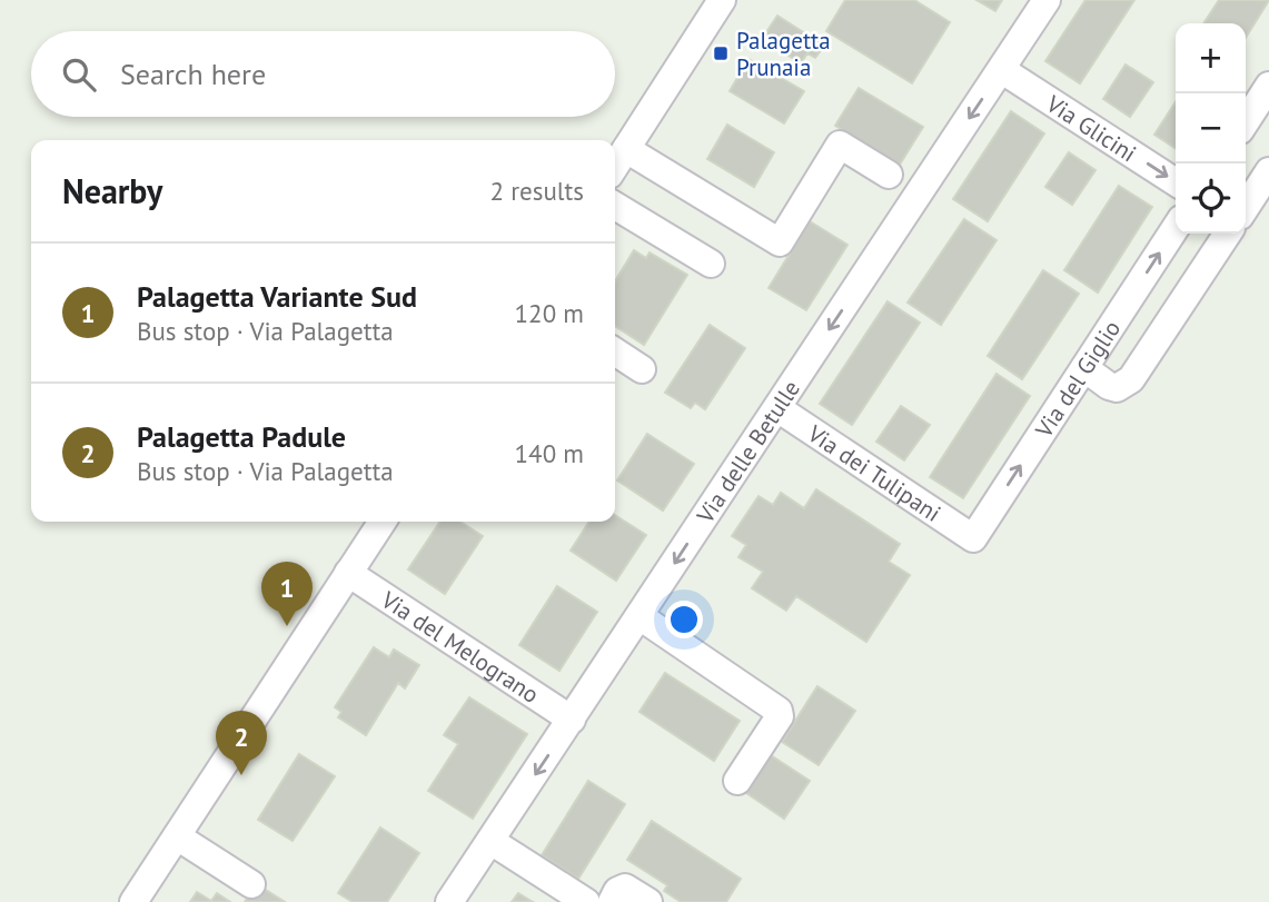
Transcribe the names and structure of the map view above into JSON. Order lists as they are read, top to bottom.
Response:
{
  "streets": {
    "street": [
      "Via Glicini",
      "Via del Giglio",
      "Via delle Betulle",
      "Via dei Tulipani",
      "Via del Melograno"
    ]
  },
  "crossings": [
    ["Via Glicini", "Via delle Betulle"],
    ["Via del Giglio", "Via dei Tulipani"],
    ["Via delle Betulle", "Via dei Tulipani"],
    ["Via delle Betulle", "Via del Melograno"]
  ],
  "one_way": ["Via Glicini", "Via del Giglio", "Via delle Betulle"],
  "places": {
    "transit": ["Palagetta Prunaia"]
  },
  "page": {
    "map_buttons": ["+", "−"],
    "search": "Search here",
    "heading": ["Nearby", "2 results"],
    "list": [
      {
        "mark": "1",
        "name": "Palagetta Variante Sud",
        "note": "Bus stop · Via Palagetta",
        "value": "120 m"
      },
      {
        "mark": "2",
        "name": "Palagetta Padule",
        "note": "Bus stop · Via Palagetta",
        "value": "140 m"
      }
    ],
    "pins": ["1", "2"]
  }
}
